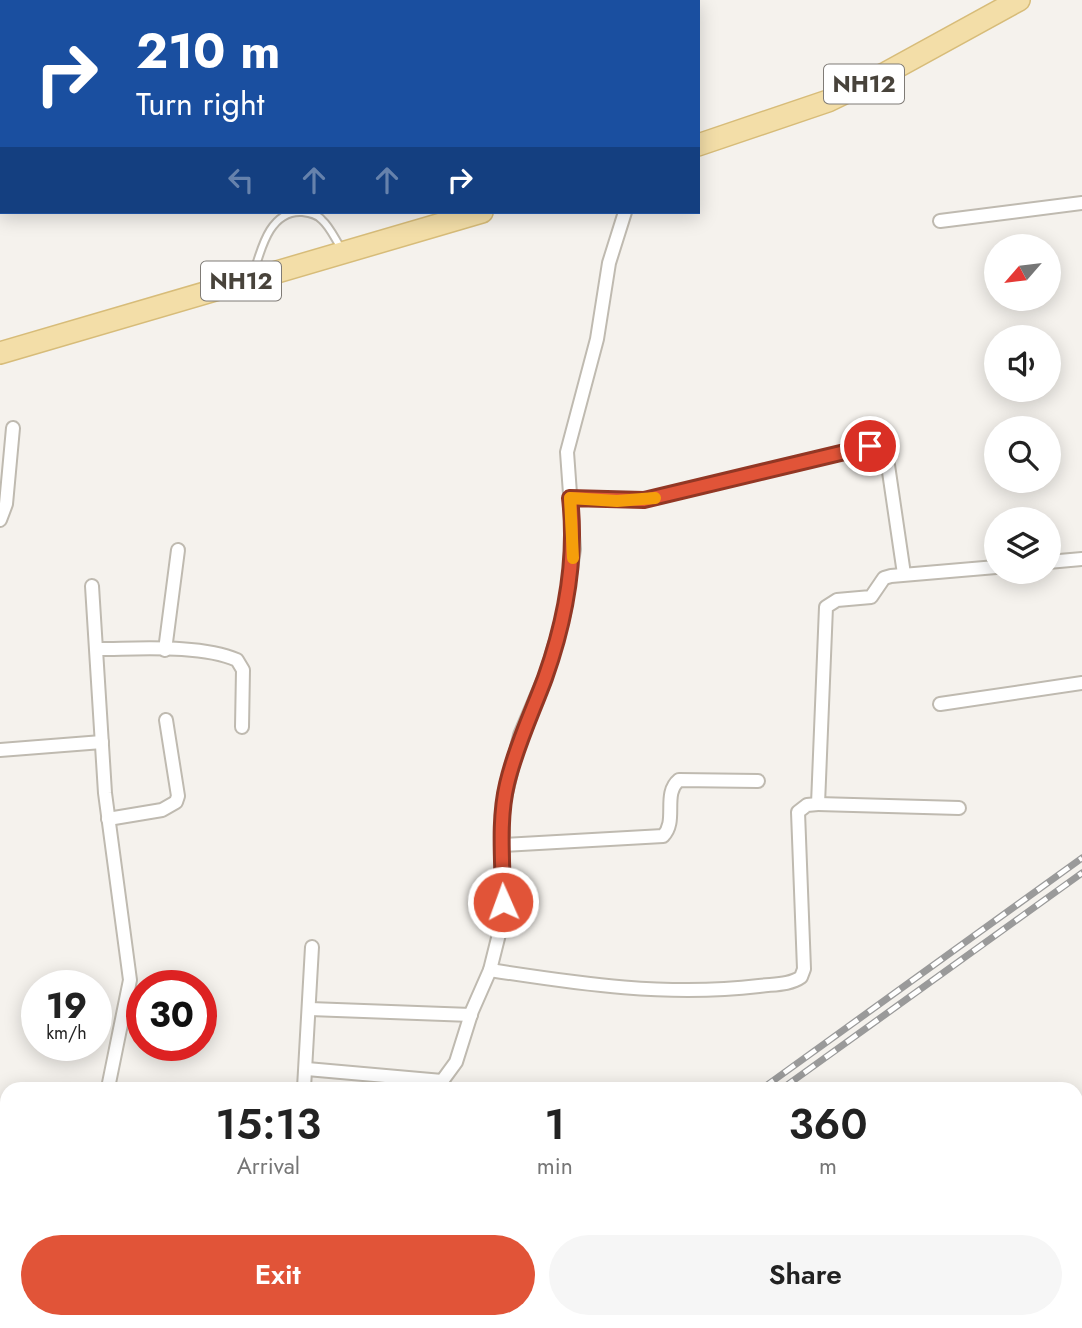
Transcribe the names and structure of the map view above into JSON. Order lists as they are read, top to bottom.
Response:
{
  "streets": {
    "main road": ["NH12"]
  },
  "north": "bottom left",
  "page": {
    "turn": ["210 m", "Turn right"],
    "speed": "19 km/h",
    "limit": "30",
    "eta": [
      "15:13",
      "Arrival",
      "1",
      "min",
      "360",
      "m"
    ],
    "buttons": ["Exit", "Share"]
  }
}
